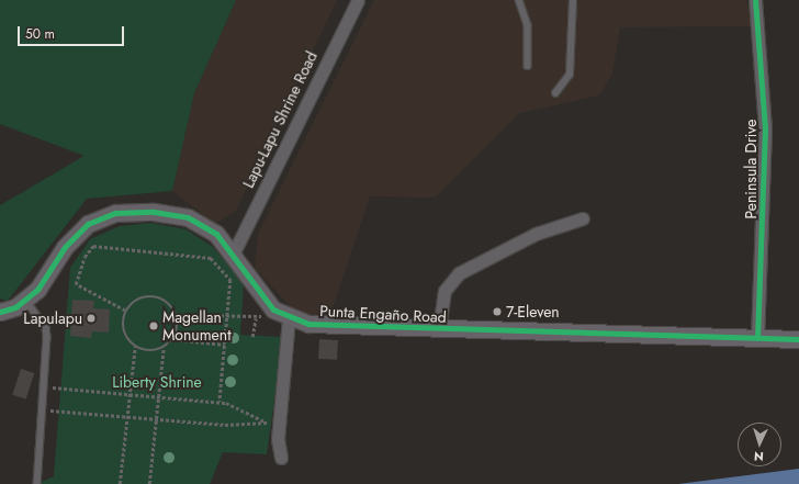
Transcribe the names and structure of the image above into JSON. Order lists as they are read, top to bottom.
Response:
{
  "streets": {
    "street": ["Lapu-Lapu Shrine Road", "Peninsula Drive", "Punta Engaño Road"]
  },
  "crossings": [
    ["Lapu-Lapu Shrine Road", "Punta Engaño Road"],
    ["Peninsula Drive", "Punta Engaño Road"]
  ],
  "parks": ["Liberty Shrine"],
  "places": ["7-Eleven", "Lapulapu", "Magellan Monument"],
  "scale_bar": "50 m",
  "north": "bottom"
}
